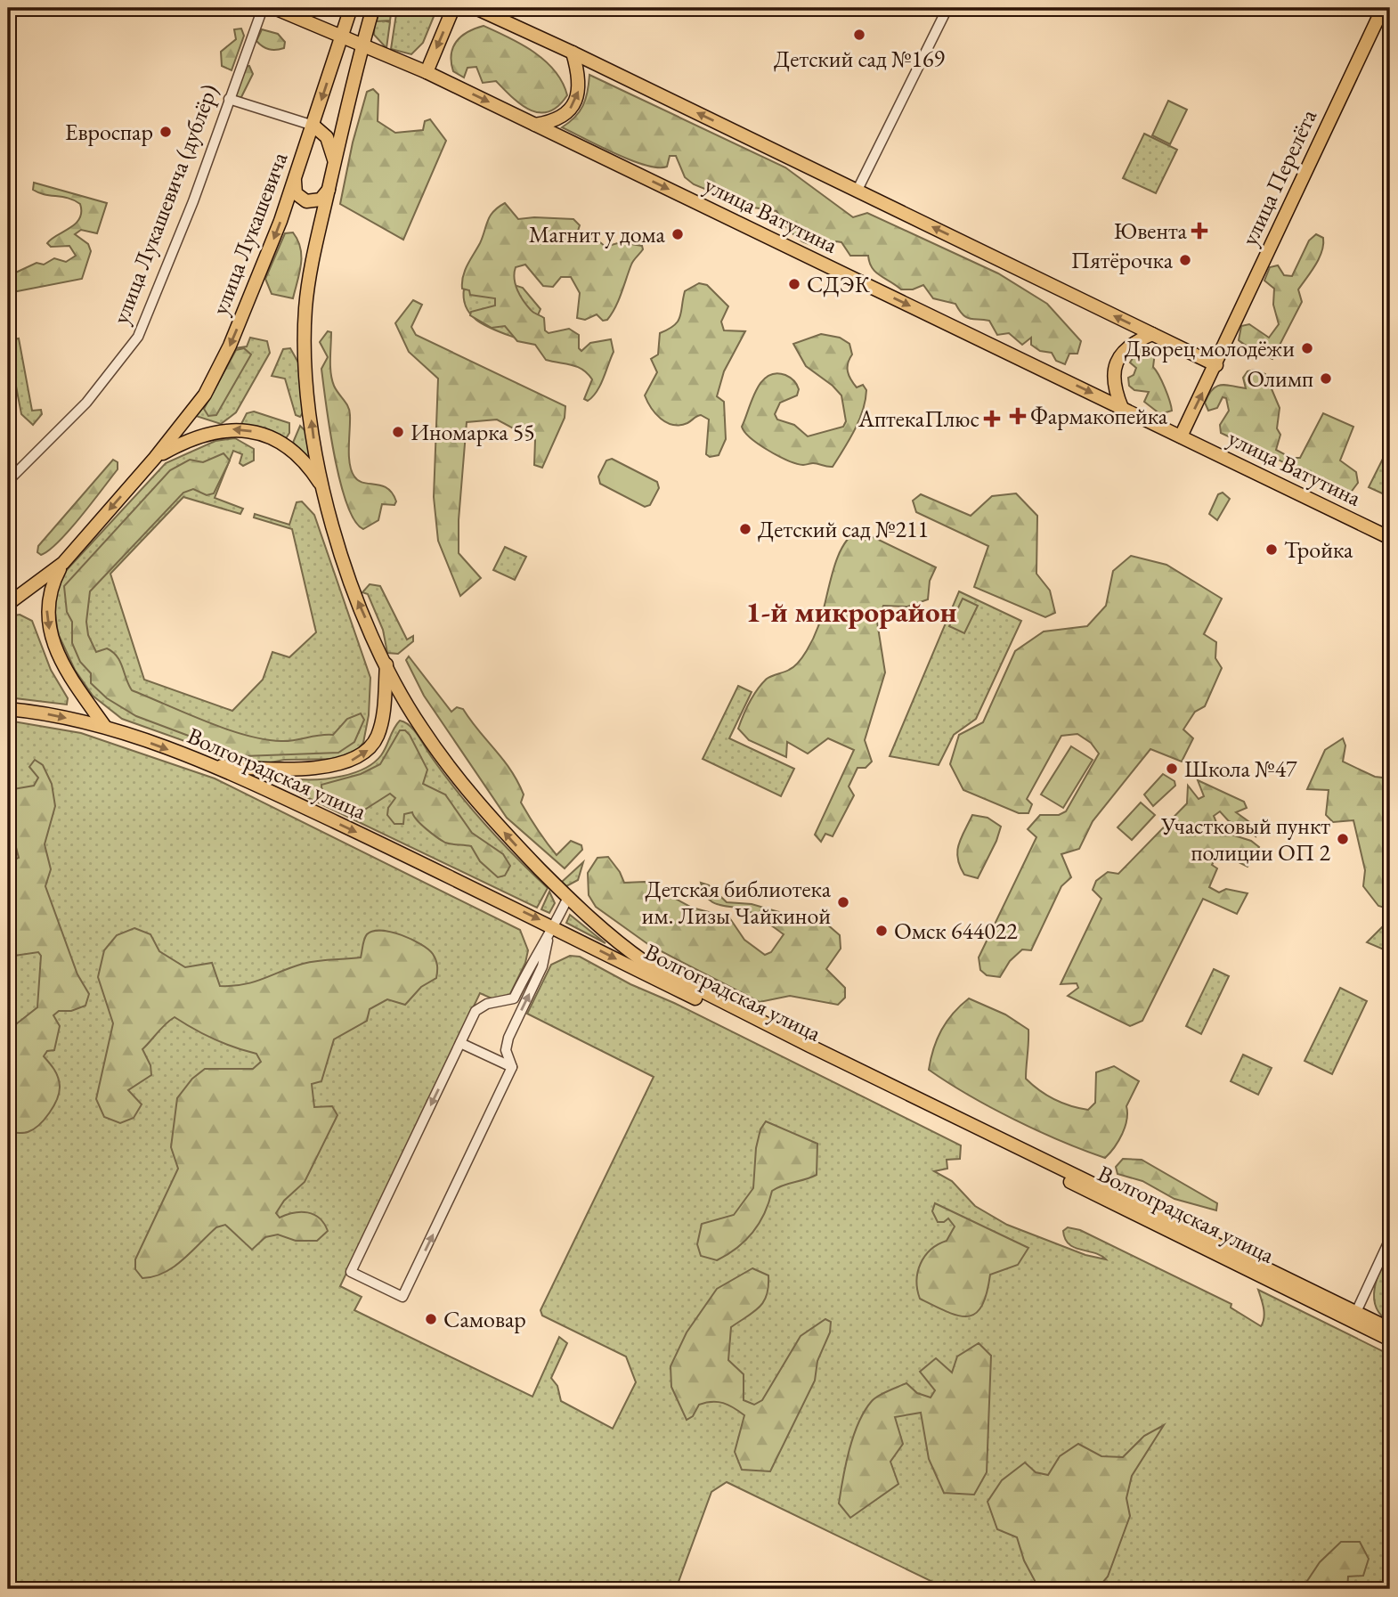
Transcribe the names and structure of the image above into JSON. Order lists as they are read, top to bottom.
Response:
{
  "streets": {
    "main road": [
      "улица Перелёта",
      "улица Ватутина",
      "улица Лукашевича",
      "Волгоградская улица"
    ],
    "street": ["улица Лукашевича (дублёр)"]
  },
  "crossings": [
    ["улица Ватутина", "улица Лукашевича"]
  ],
  "districts": ["1-й микрорайон"],
  "places": {
    "other": [
      "Детский сад №169",
      "Евроспар",
      "Магнит у дома",
      "Пятёрочка",
      "СДЭК",
      "Дворец молодёжи",
      "Олимп",
      "Иномарка 55",
      "Детский сад №211",
      "Тройка",
      "Школа №47",
      "Участковый пункт полиции ОП 2",
      "Детская библиотека им. Лизы Чайкиной",
      "Омск 644022",
      "Самовар"
    ],
    "health": ["Ювента", "Фармакопейка", "АптекаПлюс"]
  }
}
